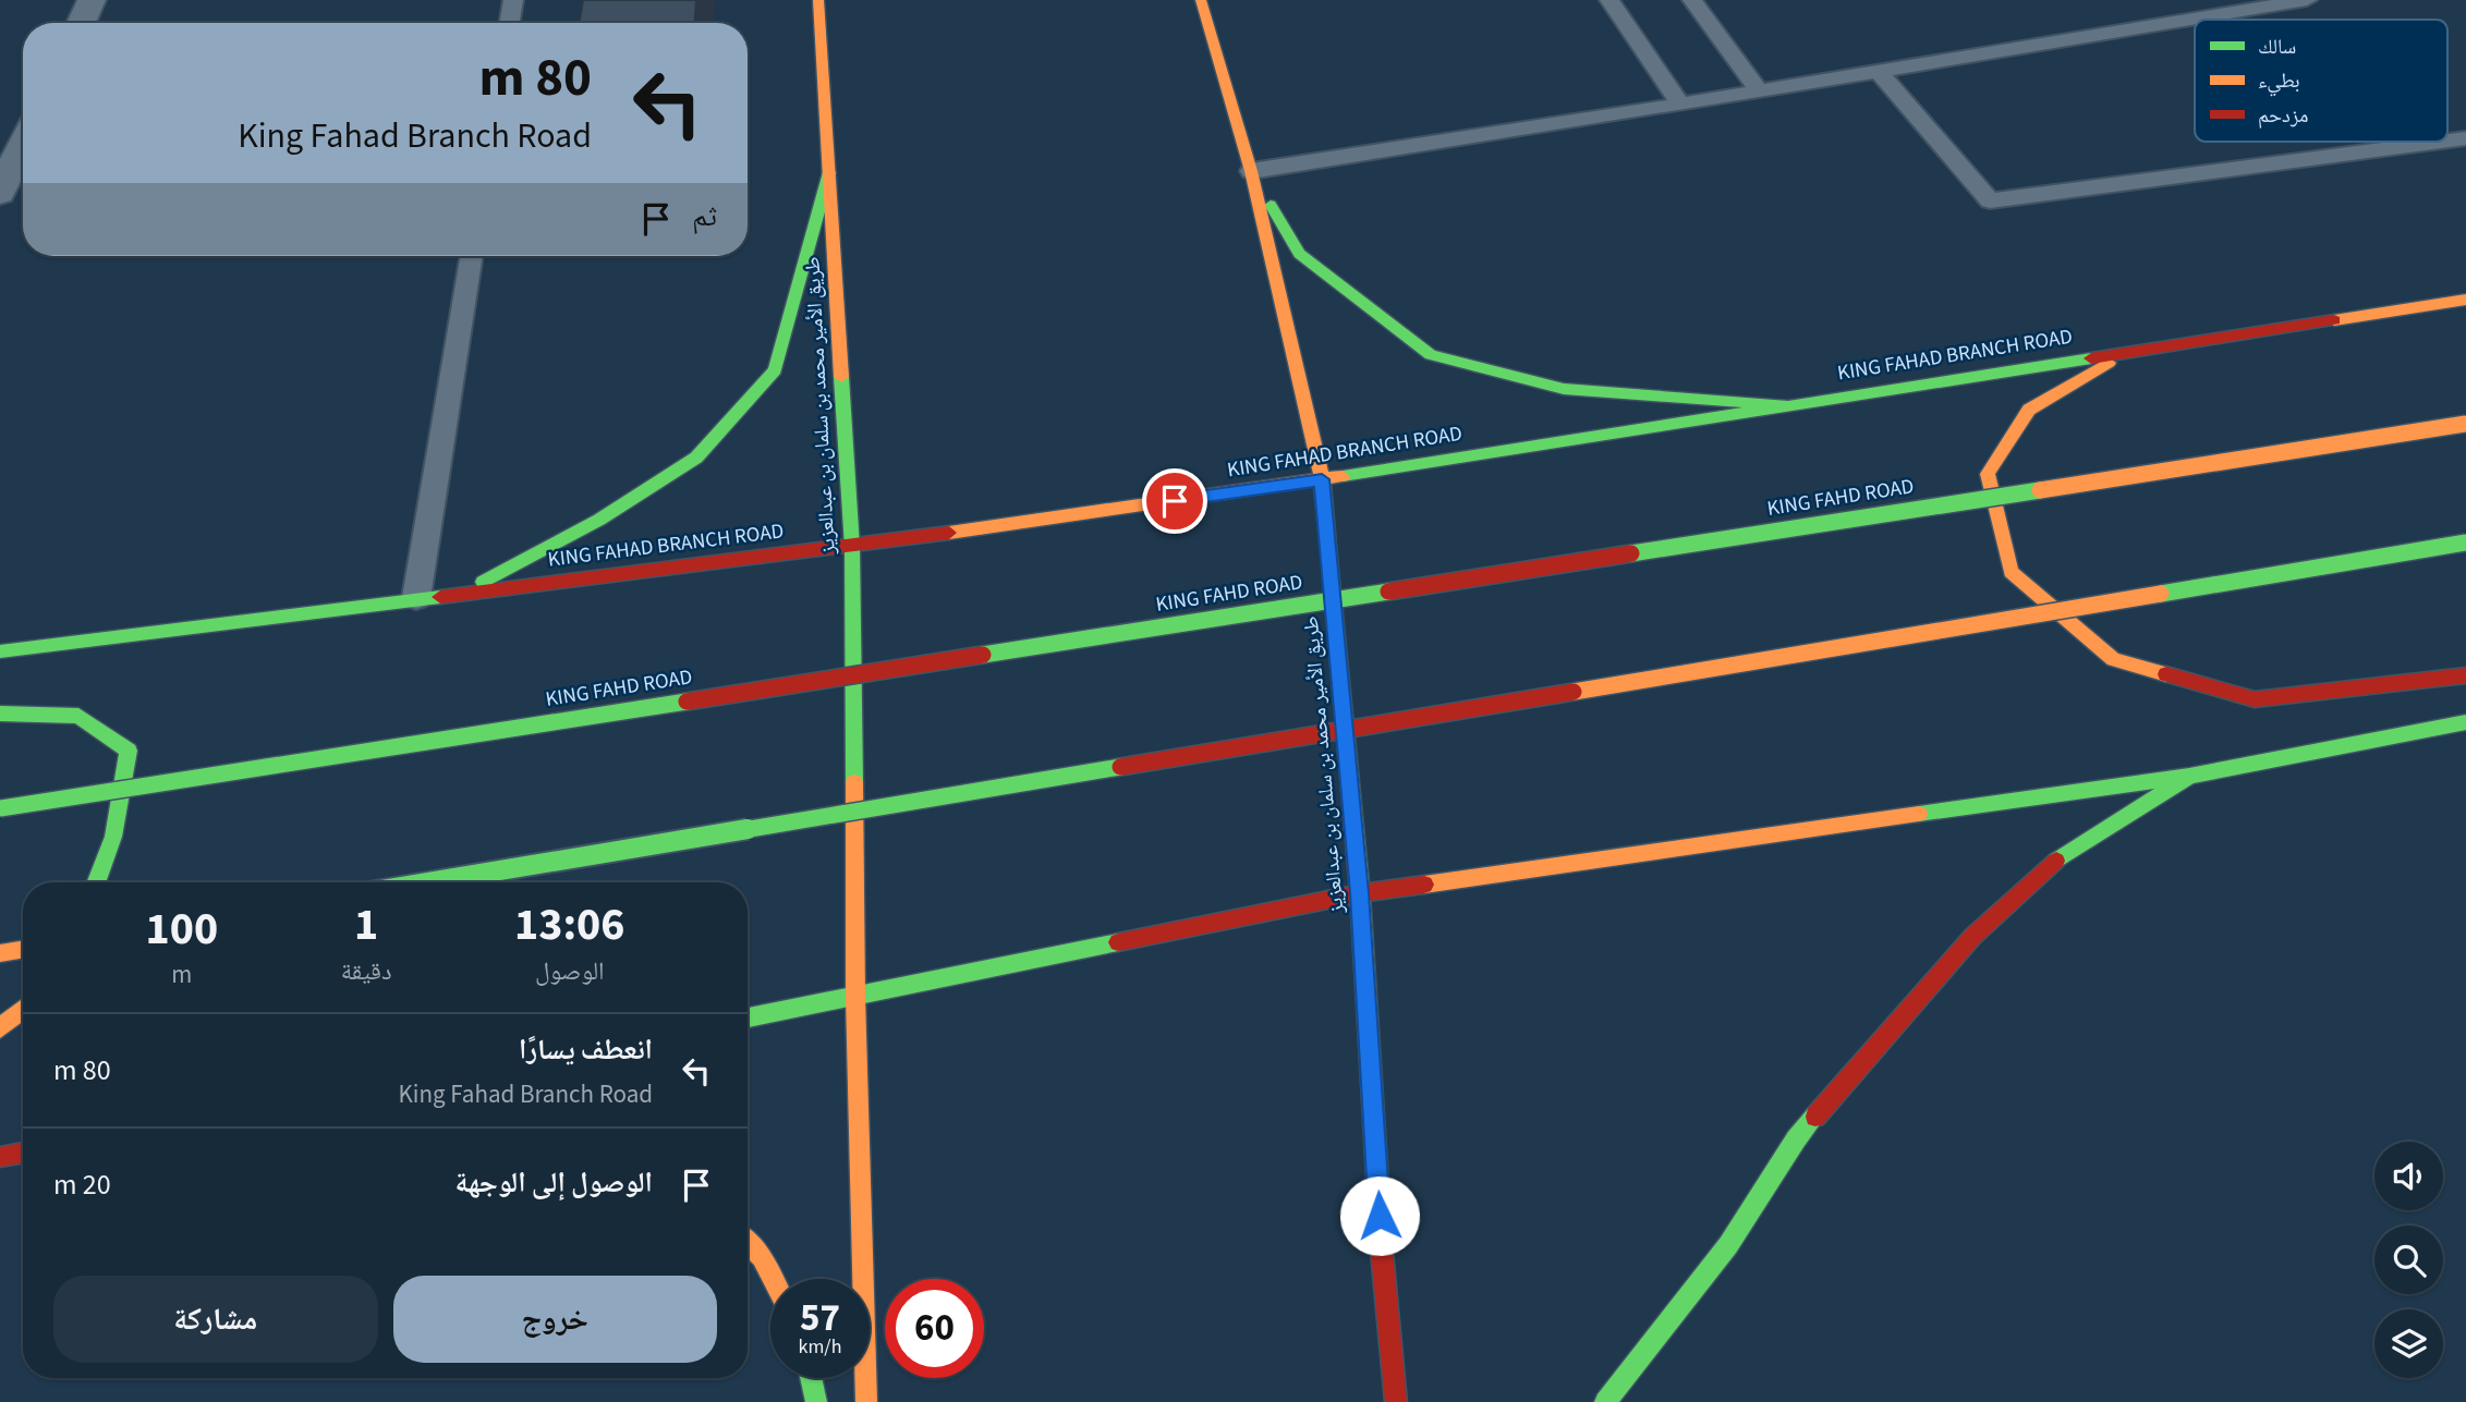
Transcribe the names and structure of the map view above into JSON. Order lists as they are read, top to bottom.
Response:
{
  "streets": {
    "main road": ["KING FAHAD BRANCH ROAD", "طريق الأمير محمد بن سلمان بن عبدالعزيز", "KING FAHD ROAD"]
  },
  "crossings": [
    ["KING FAHAD BRANCH ROAD", "طريق الأمير محمد بن سلمان بن عبدالعزيز"]
  ],
  "legend": ["سالك", "بطيء", "مزدحم"],
  "page": {
    "turn": ["80 m", "King Fahad Branch Road"],
    "then": "ثم",
    "eta": [
      "13:06",
      "الوصول",
      "1",
      "دقيقة",
      "100",
      "m"
    ],
    "list": [
      {
        "name": "انعطف يسارًا",
        "note": "King Fahad Branch Road",
        "value": "80 m"
      },
      {
        "name": "الوصول إلى الوجهة",
        "value": "20 m"
      }
    ],
    "buttons": ["خروج", "مشاركة"],
    "speed": "57 km/h",
    "limit": "60"
  }
}
